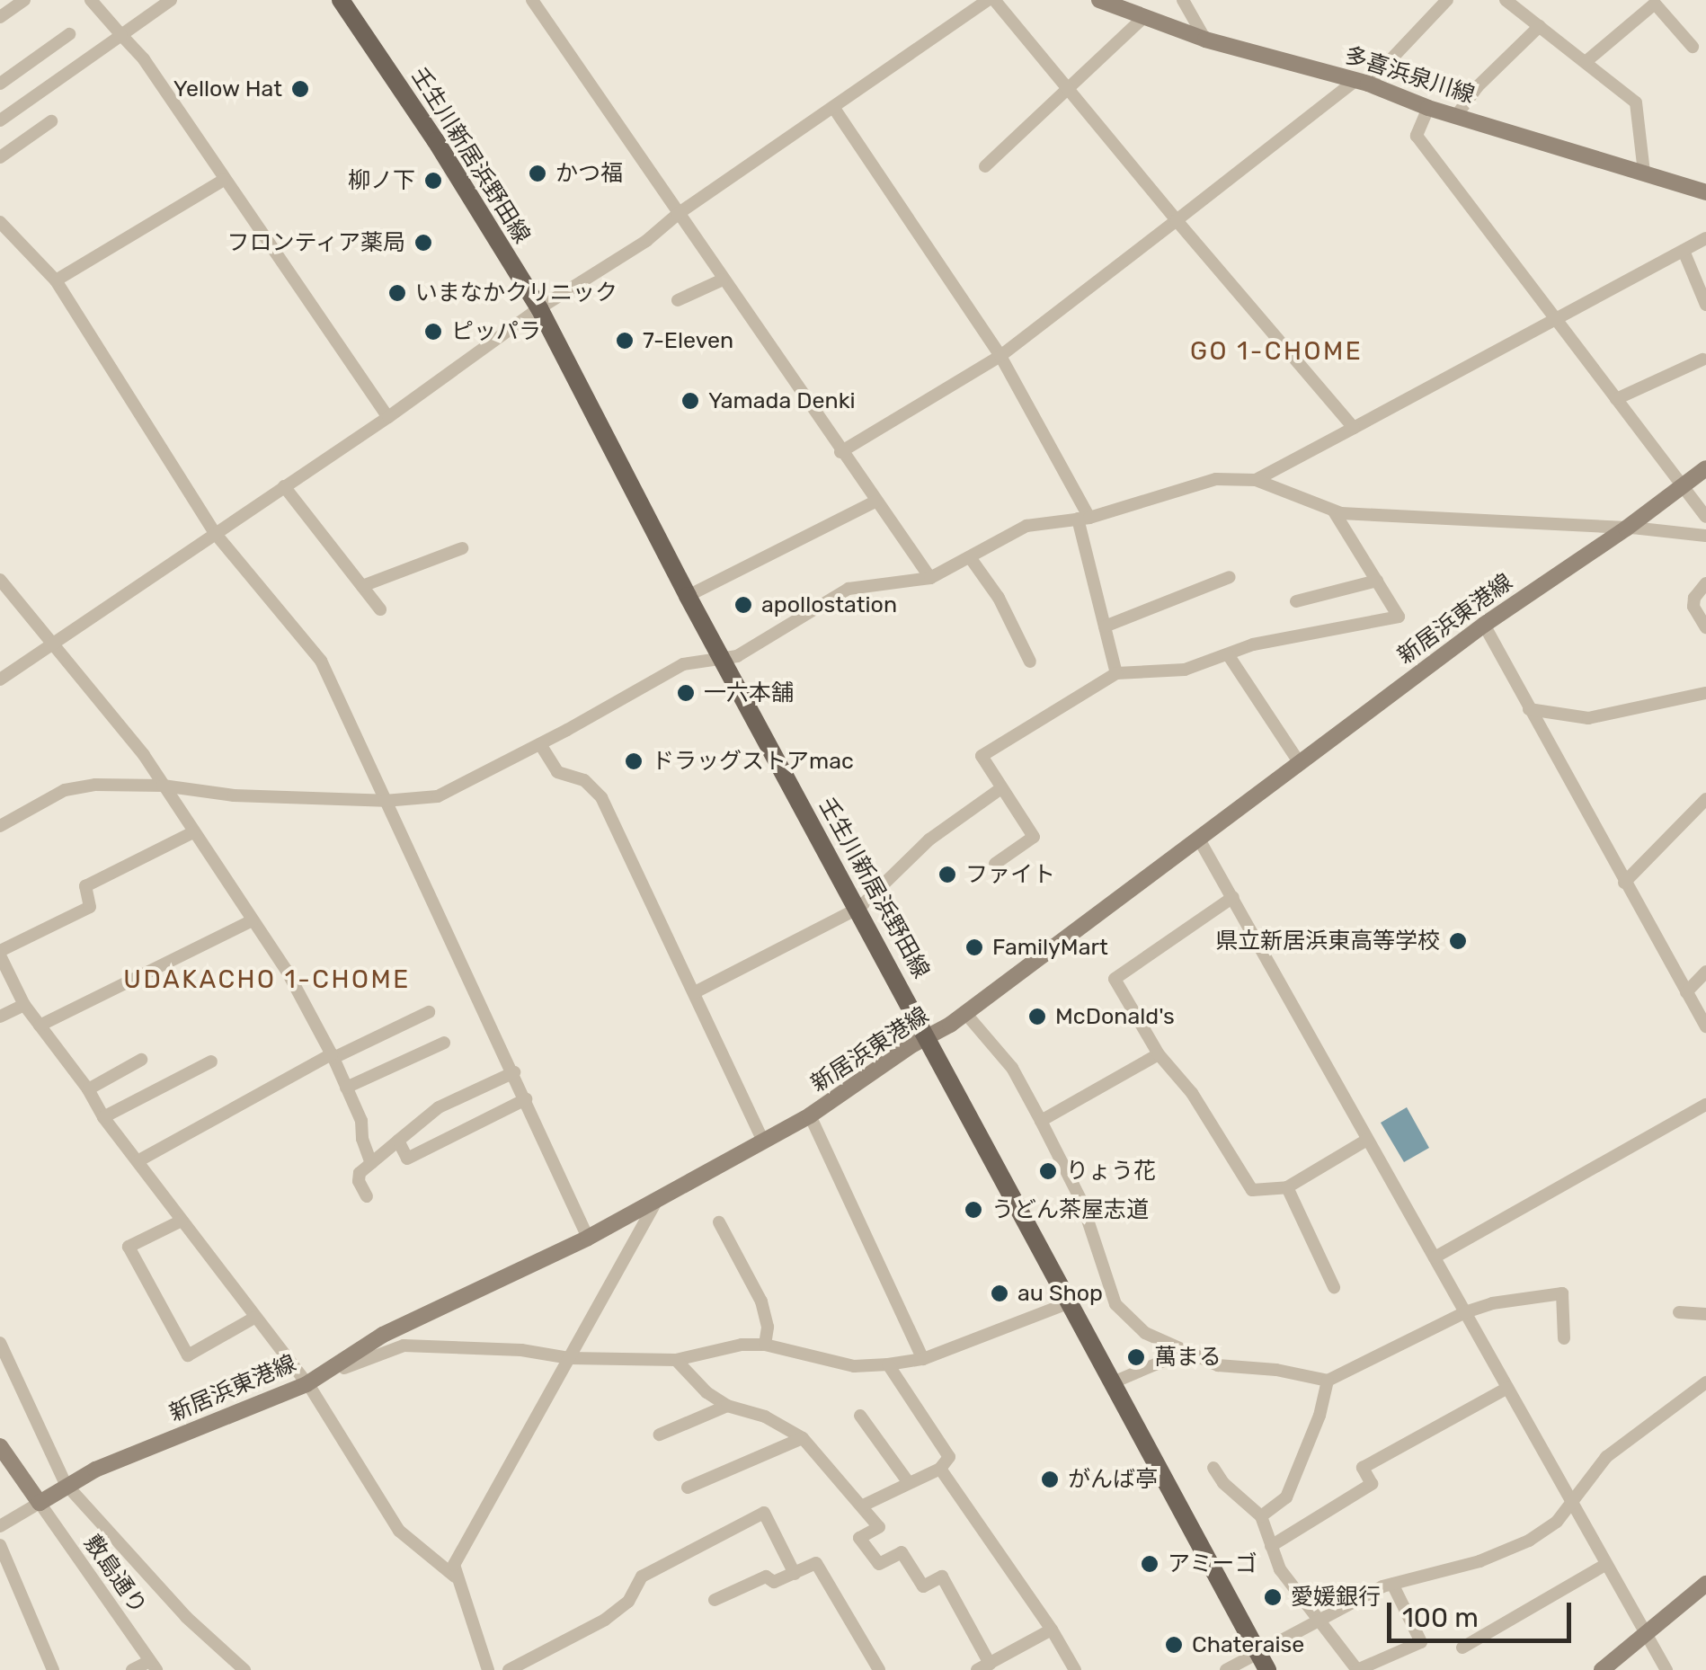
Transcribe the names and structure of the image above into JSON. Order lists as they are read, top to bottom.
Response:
{
  "streets": {
    "main road": ["多喜浜泉川線", "壬生川新居浜野田線", "新居浜東港線"],
    "street": ["敷島通り"]
  },
  "crossings": [
    ["壬生川新居浜野田線", "新居浜東港線"],
    ["新居浜東港線", "敷島通り"]
  ],
  "districts": ["GO 1-CHOME", "UDAKACHO 1-CHOME"],
  "places": [
    "Yellow Hat",
    "かつ福",
    "柳ノ下",
    "フロンティア薬局",
    "いまなかクリニック",
    "ピッパラ",
    "7-Eleven",
    "Yamada Denki",
    "apollostation",
    "一六本舗",
    "ドラッグストアmac",
    "ファイト",
    "県立新居浜東高等学校",
    "FamilyMart",
    "McDonald's",
    "りょう花",
    "うどん茶屋志道",
    "au Shop",
    "萬まる",
    "がんば亭",
    "アミーゴ",
    "愛媛銀行",
    "Chateraise"
  ],
  "scale_bar": "100 m"
}
